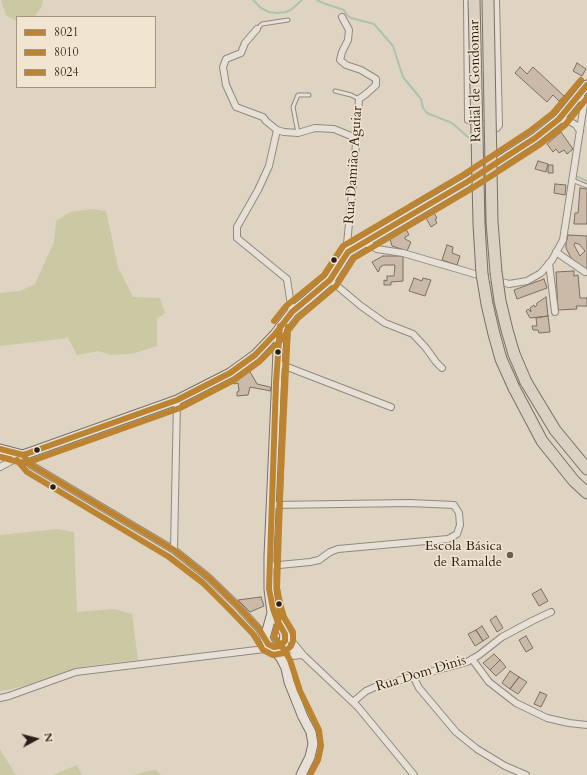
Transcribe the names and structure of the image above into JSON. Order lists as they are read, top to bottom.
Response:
{
  "streets": {
    "highway": ["Radial de Gondomar"],
    "street": ["Rua Damião Aguiar", "Rua Dom Dinis"]
  },
  "places": ["Escola Básica de Ramalde"],
  "lines": ["transit line 8024", "transit line 8021", "transit line 8010"],
  "legend": ["8021", "8010", "8024"],
  "north": "right"
}
